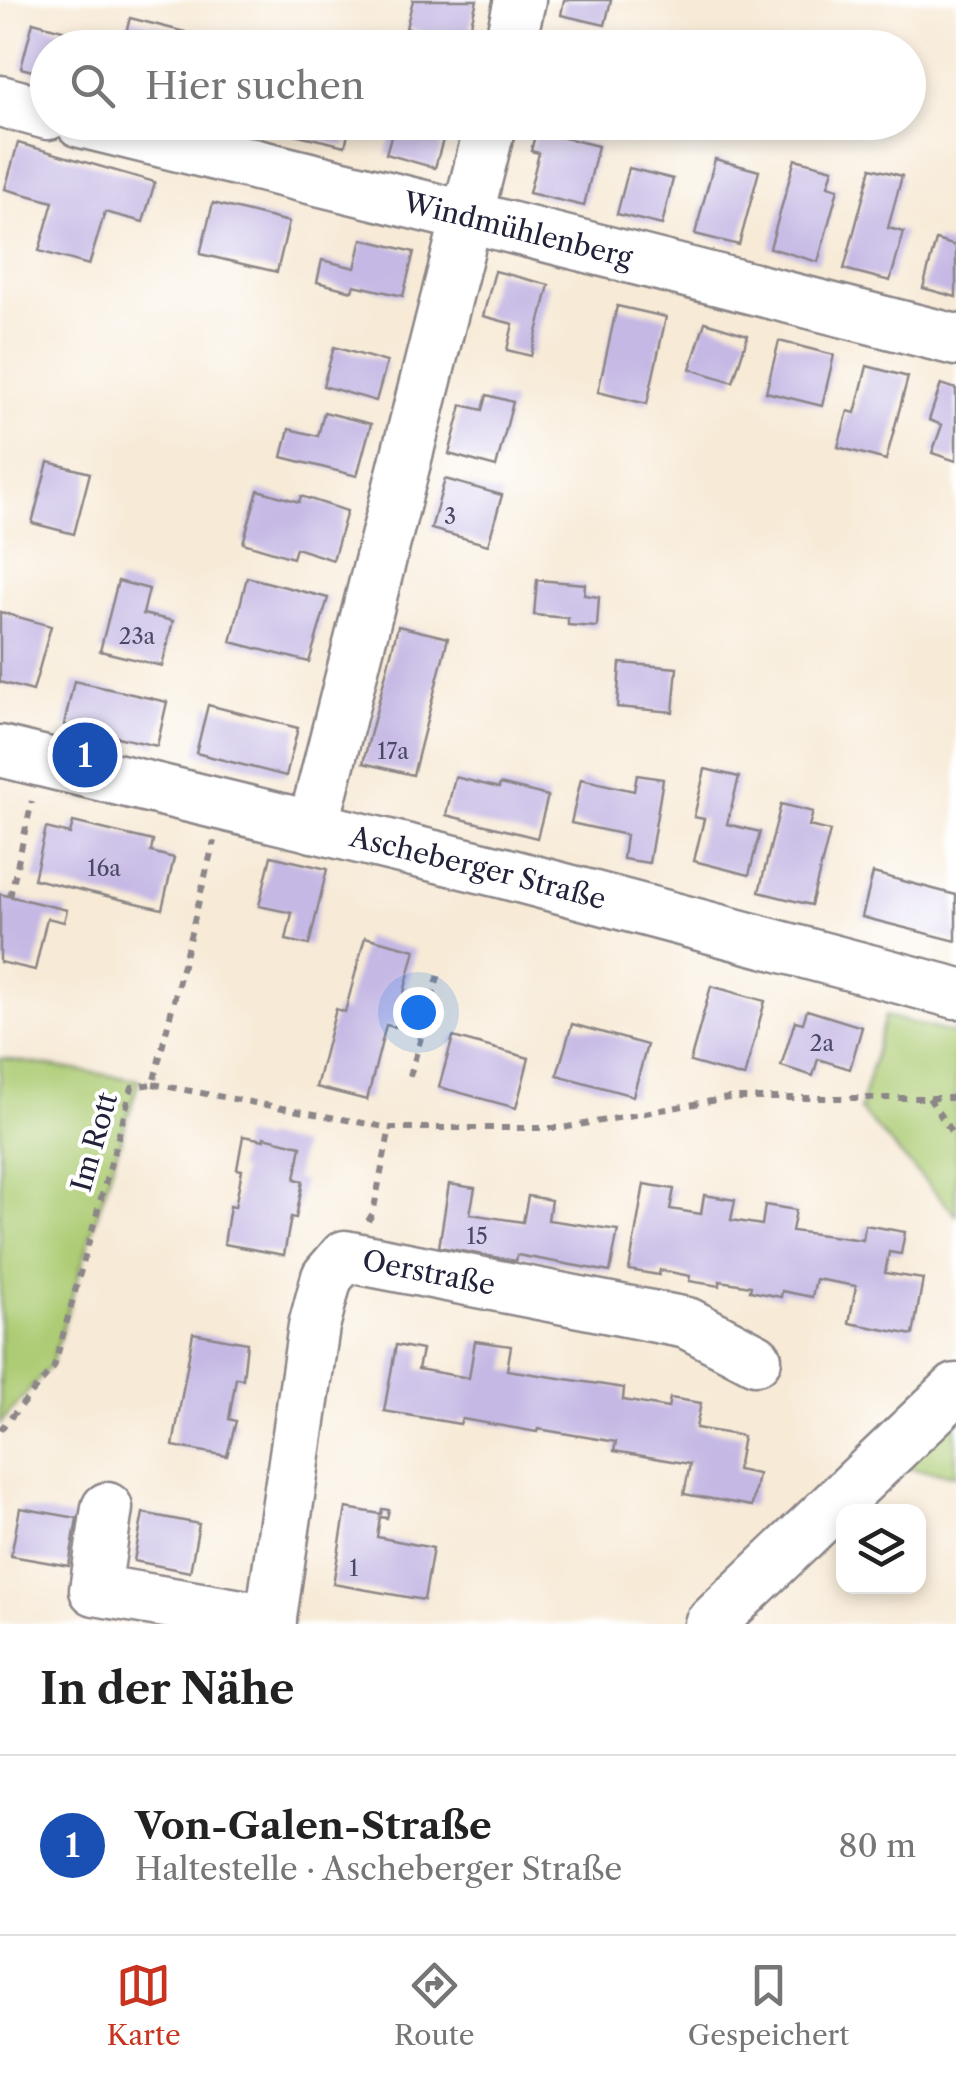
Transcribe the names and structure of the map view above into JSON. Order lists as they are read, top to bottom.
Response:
{
  "streets": {
    "street": ["Windmühlenberg", "Ascheberger Straße", "Oerstraße"],
    "path": ["Im Rott"]
  },
  "crossings": [
    ["Ascheberger Straße", "Im Rott"]
  ],
  "house_numbers": [
    "3",
    "23a",
    "17a",
    "16a",
    "2a",
    "15",
    "1"
  ],
  "page": {
    "search": "Hier suchen",
    "pins": "1",
    "heading": "In der Nähe",
    "list": [
      {
        "mark": "1",
        "name": "Von-Galen-Straße",
        "note": "Haltestelle · Ascheberger Straße",
        "value": "80 m"
      }
    ],
    "nav": ["Karte", "Route", "Gespeichert"]
  }
}
